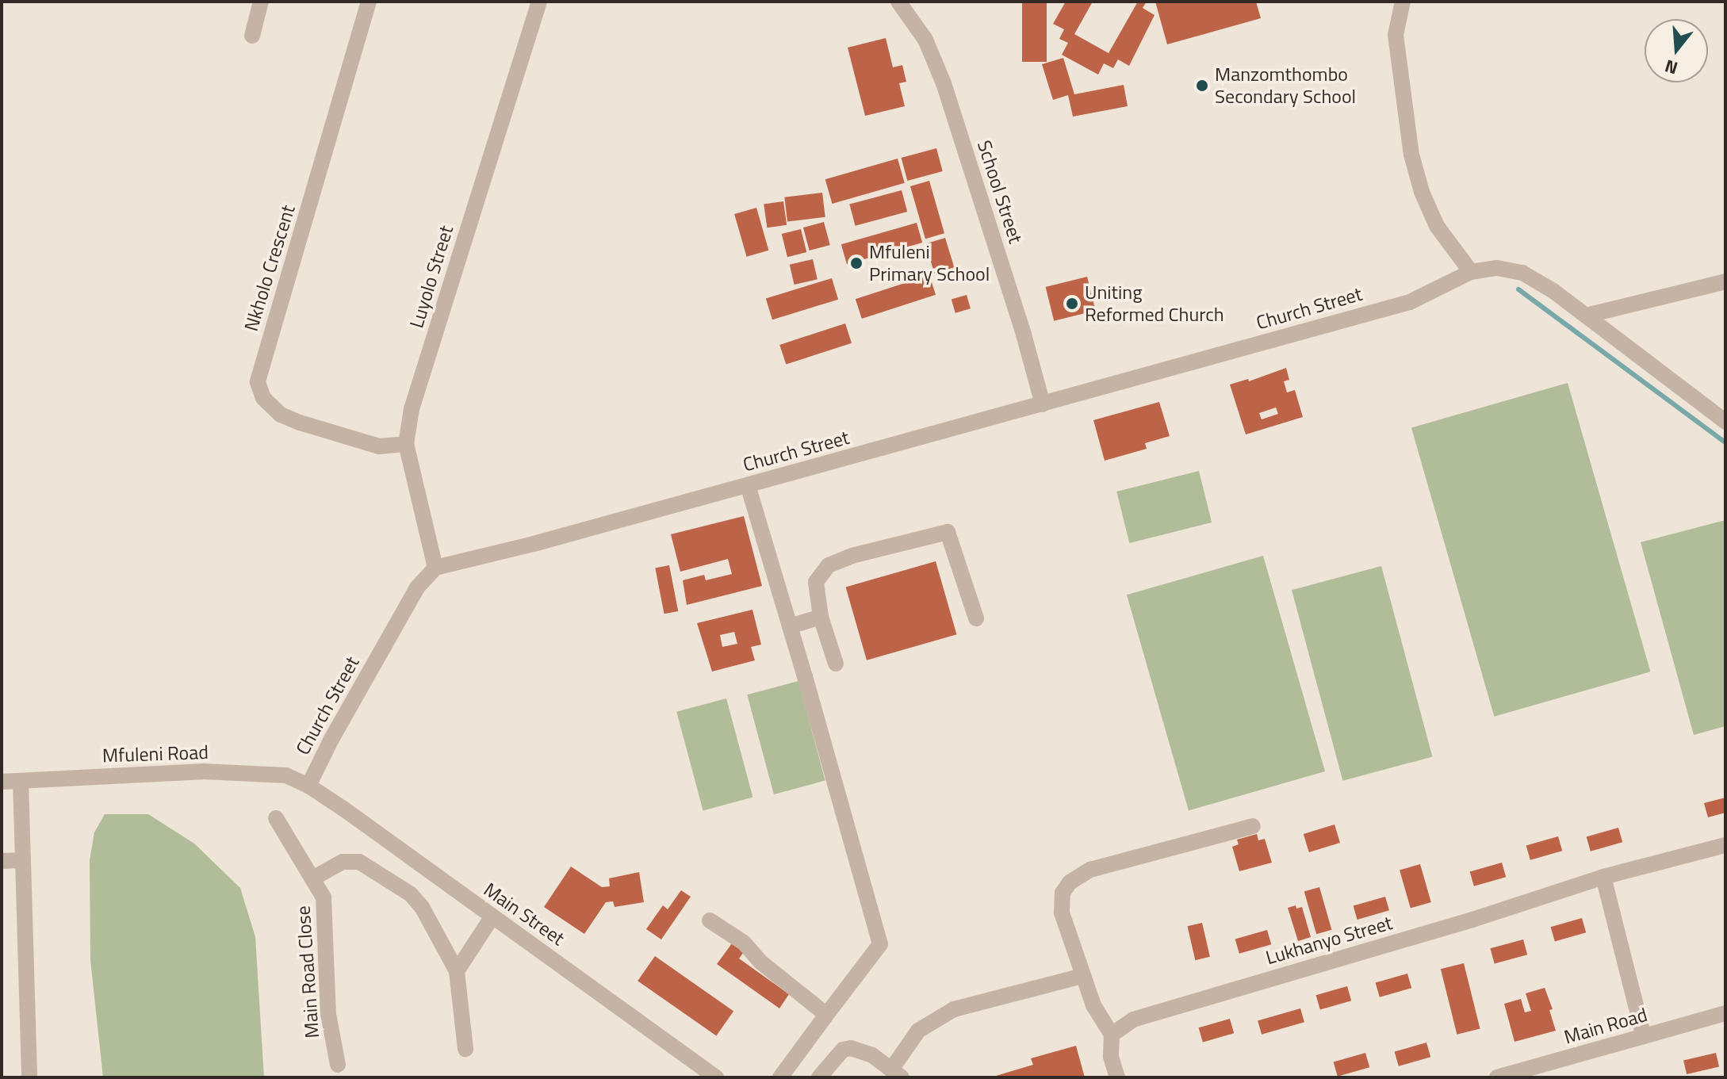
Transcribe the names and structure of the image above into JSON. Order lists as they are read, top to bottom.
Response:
{
  "streets": {
    "street": [
      "School Street",
      "Nkholo Crescent",
      "Luyolo Street",
      "Church Street",
      "Mfuleni Road",
      "Main Street",
      "Lukhanyo Street",
      "Main Road Close",
      "Main Road"
    ]
  },
  "crossings": [
    ["School Street", "Church Street"],
    ["Nkholo Crescent", "Luyolo Street"],
    ["Luyolo Street", "Church Street"],
    ["Church Street", "Mfuleni Road"],
    ["Church Street", "Main Street"],
    ["Mfuleni Road", "Main Street"]
  ],
  "places": ["Manzomthombo Secondary School", "Mfuleni Primary School", "Uniting Reformed Church"],
  "north": "bottom"
}
